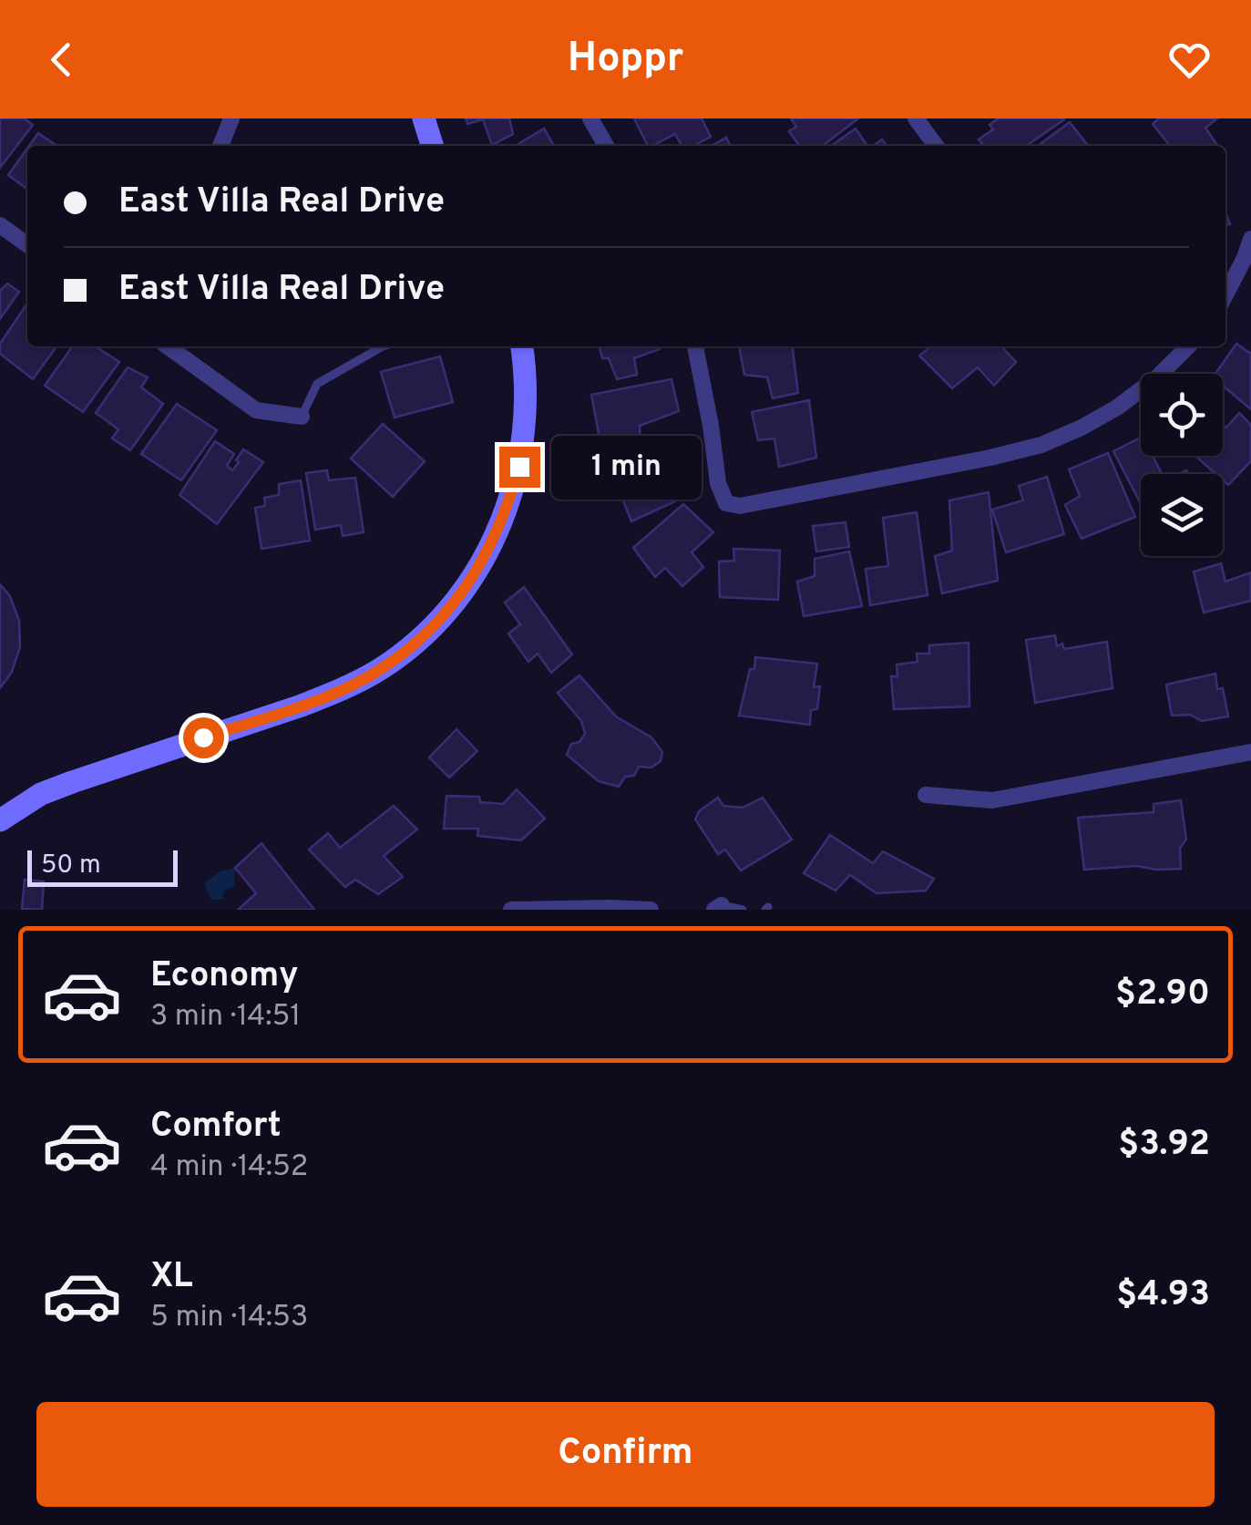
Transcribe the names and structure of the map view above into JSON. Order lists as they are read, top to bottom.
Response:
{
  "scale_bar": "50 m",
  "page": {
    "header": "Hoppr",
    "banner": ["East Villa Real Drive", "East Villa Real Drive"],
    "bubble": "1 min",
    "scale": "50 m",
    "list": [
      {
        "name": "Economy",
        "note": "3 min · 14:51",
        "value": "$2.90"
      },
      {
        "name": "Comfort",
        "note": "4 min · 14:52",
        "value": "$3.92"
      },
      {
        "name": "XL",
        "note": "5 min · 14:53",
        "value": "$4.93"
      }
    ],
    "buttons": "Confirm"
  }
}
